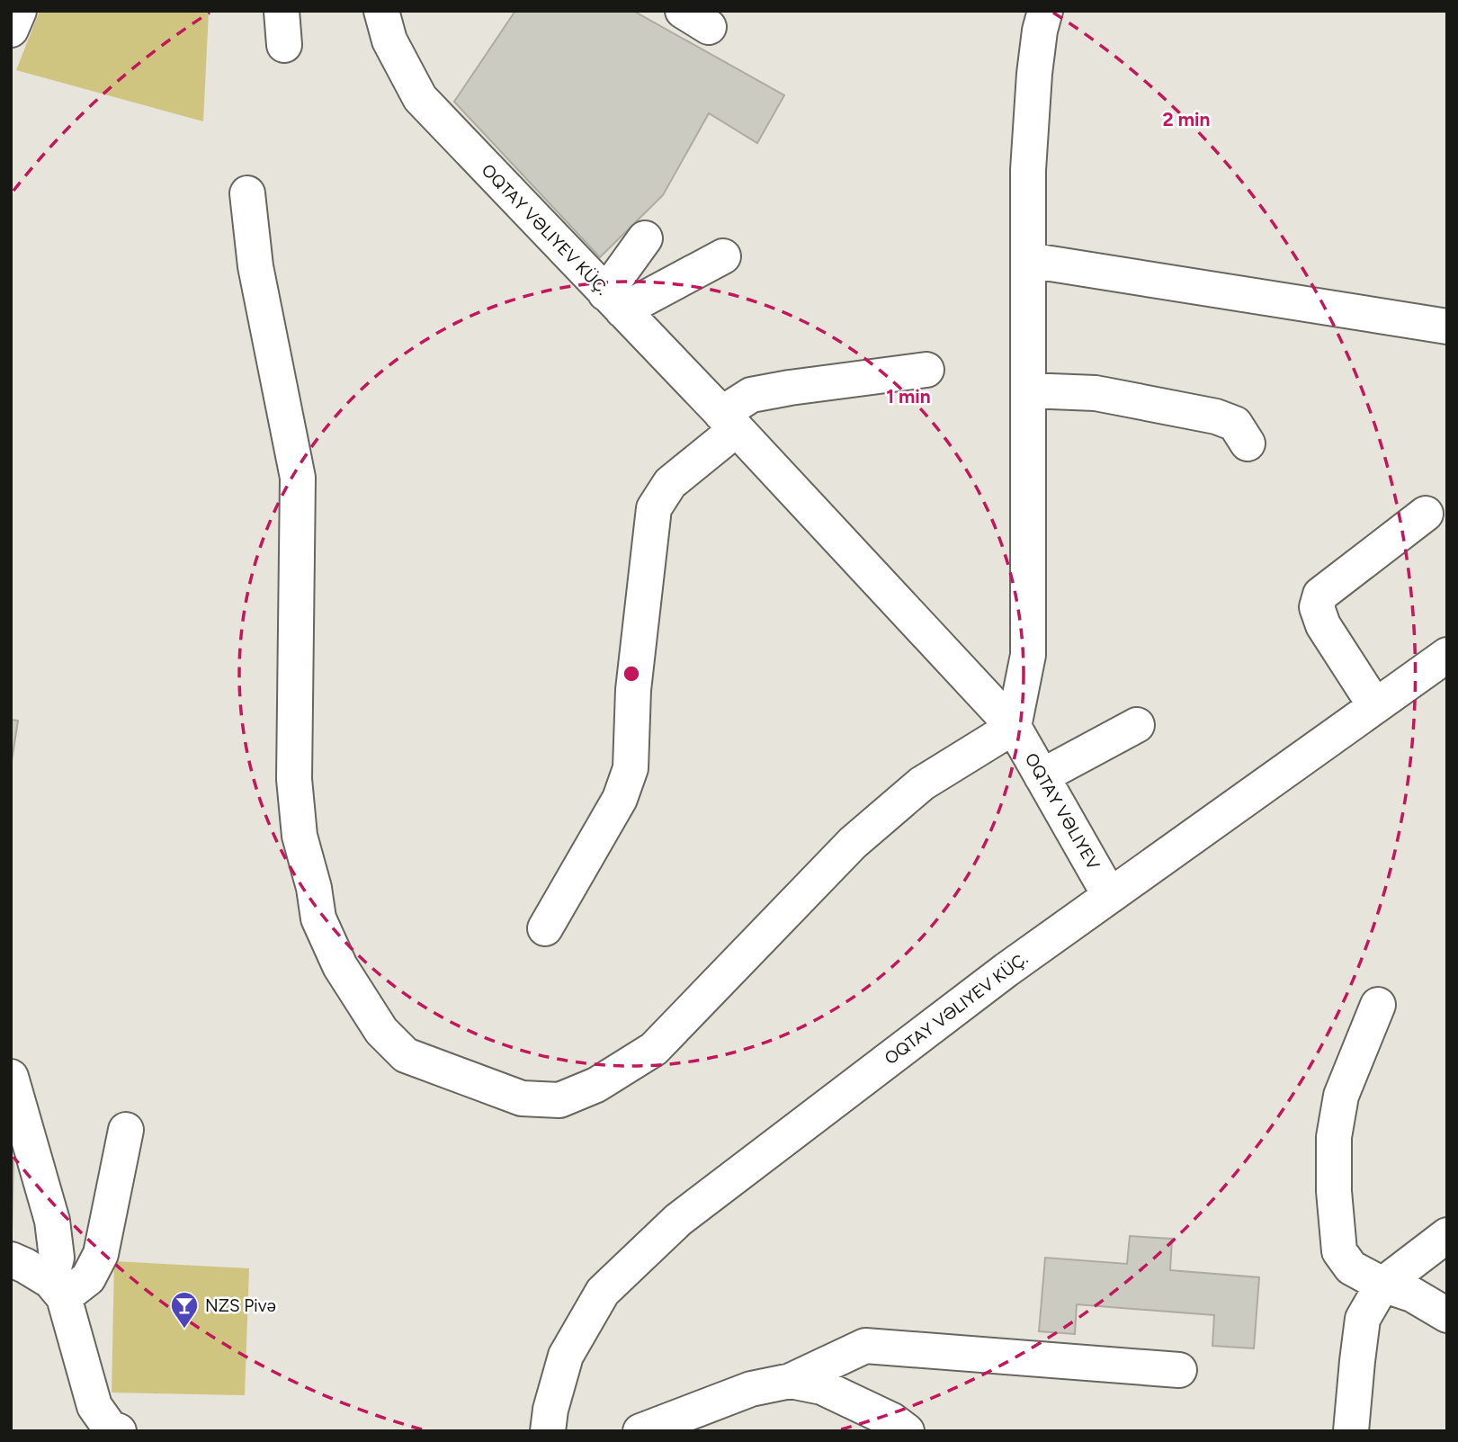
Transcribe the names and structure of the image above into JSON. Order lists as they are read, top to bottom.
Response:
{
  "streets": {
    "street": ["OQTAY VƏLIYEV KÜÇ.", "OQTAY VƏLIYEV"]
  },
  "crossings": [
    ["OQTAY VƏLIYEV KÜÇ.", "OQTAY VƏLIYEV"]
  ],
  "places": {
    "bar": ["NZS Pivə"]
  },
  "rings": ["2 min", "1 min"]
}
